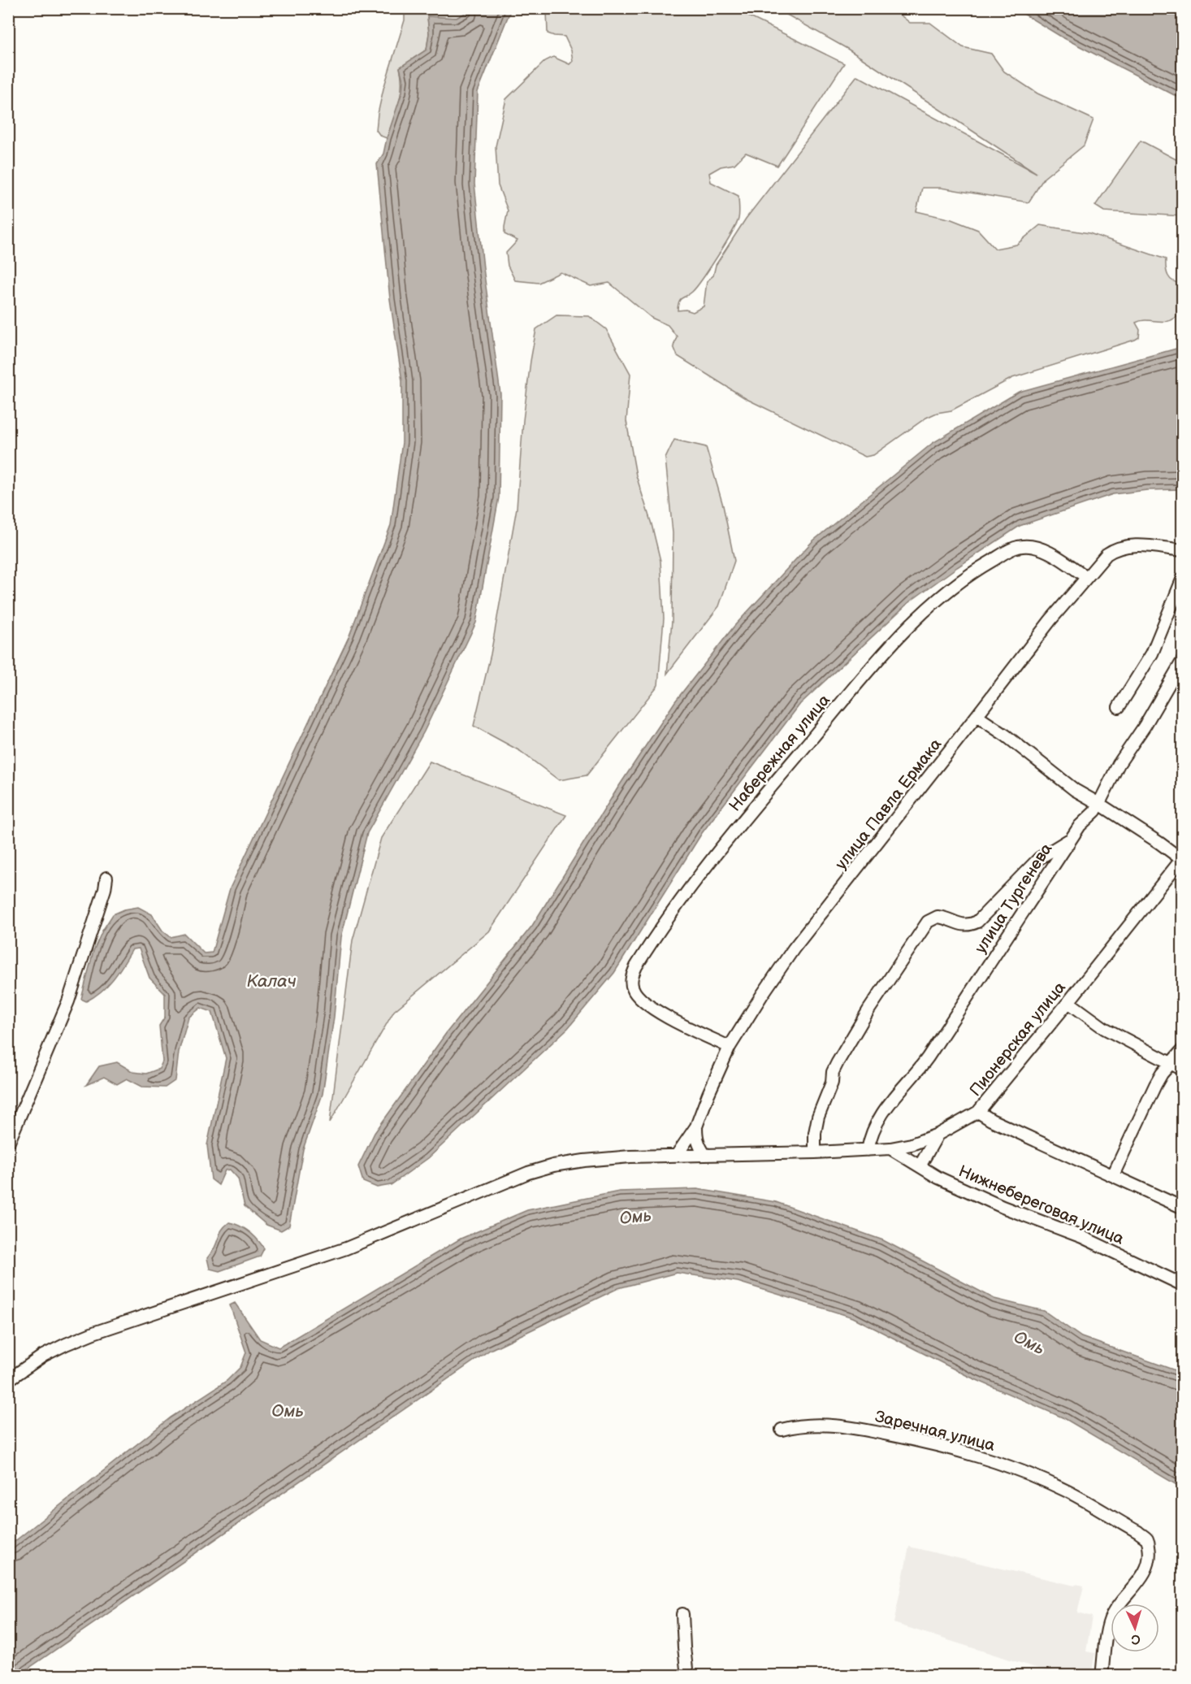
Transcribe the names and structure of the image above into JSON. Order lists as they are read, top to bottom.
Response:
{
  "streets": {
    "street": [
      "Набережная улица",
      "улица Павла Ермака",
      "улица Тургенева",
      "Пионерская улица",
      "Нижнебереговая улица",
      "Заречная улица"
    ]
  },
  "crossings": [
    ["Набережная улица", "улица Павла Ермака"],
    ["улица Павла Ермака", "Пионерская улица"],
    ["улица Тургенева", "Пионерская улица"],
    ["Пионерская улица", "Нижнебереговая улица"]
  ],
  "water": ["Калач", "Омь"],
  "north": "bottom"
}
